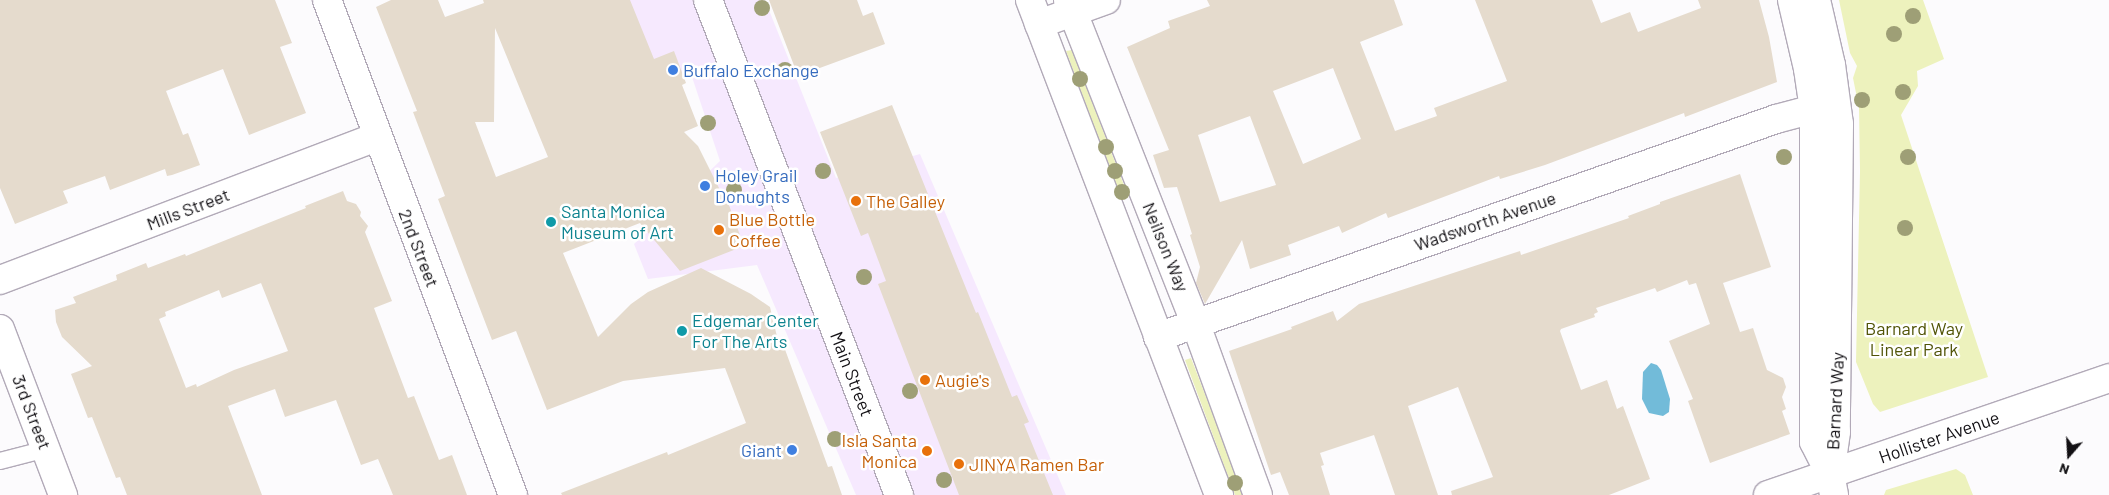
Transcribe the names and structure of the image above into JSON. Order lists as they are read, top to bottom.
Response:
{
  "streets": {
    "street": [
      "Mills Street",
      "Wadsworth Avenue",
      "Neilson Way",
      "2nd Street",
      "Main Street",
      "Barnard Way",
      "3rd Street",
      "Hollister Avenue"
    ]
  },
  "crossings": [
    ["Mills Street", "2nd Street"],
    ["Wadsworth Avenue", "Neilson Way"],
    ["Wadsworth Avenue", "Barnard Way"],
    ["Barnard Way", "Hollister Avenue"]
  ],
  "parks": ["Barnard Way Linear Park"],
  "places": [
    "Buffalo Exchange",
    "Holey Grail Donughts",
    "The Galley",
    "Santa Monica Museum of Art",
    "Blue Bottle Coffee",
    "Edgemar Center For The Arts",
    "Augie's",
    "Giant",
    "Isla Santa Monica",
    "JINYA Ramen Bar"
  ],
  "north": "bottom"
}
